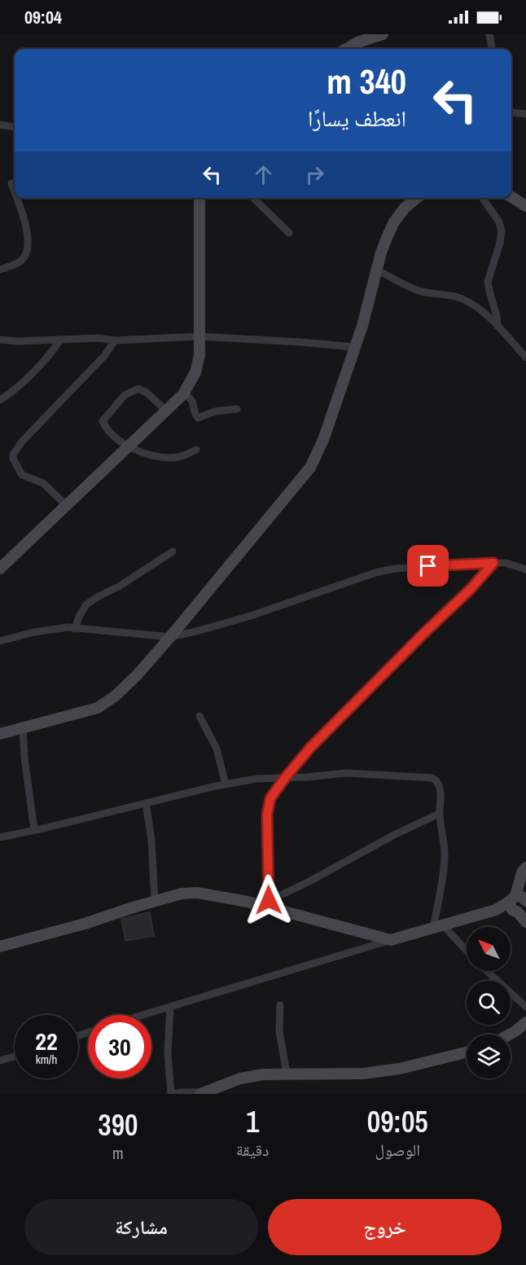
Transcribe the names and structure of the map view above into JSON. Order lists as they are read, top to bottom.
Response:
{
  "north": "top left",
  "page": {
    "status": "09:04",
    "turn": ["340 m", "انعطف يسارًا"],
    "speed": "22 km/h",
    "limit": "30",
    "eta": [
      "09:05",
      "الوصول",
      "1",
      "دقيقة",
      "390",
      "m"
    ],
    "buttons": ["خروج", "مشاركة"]
  }
}
